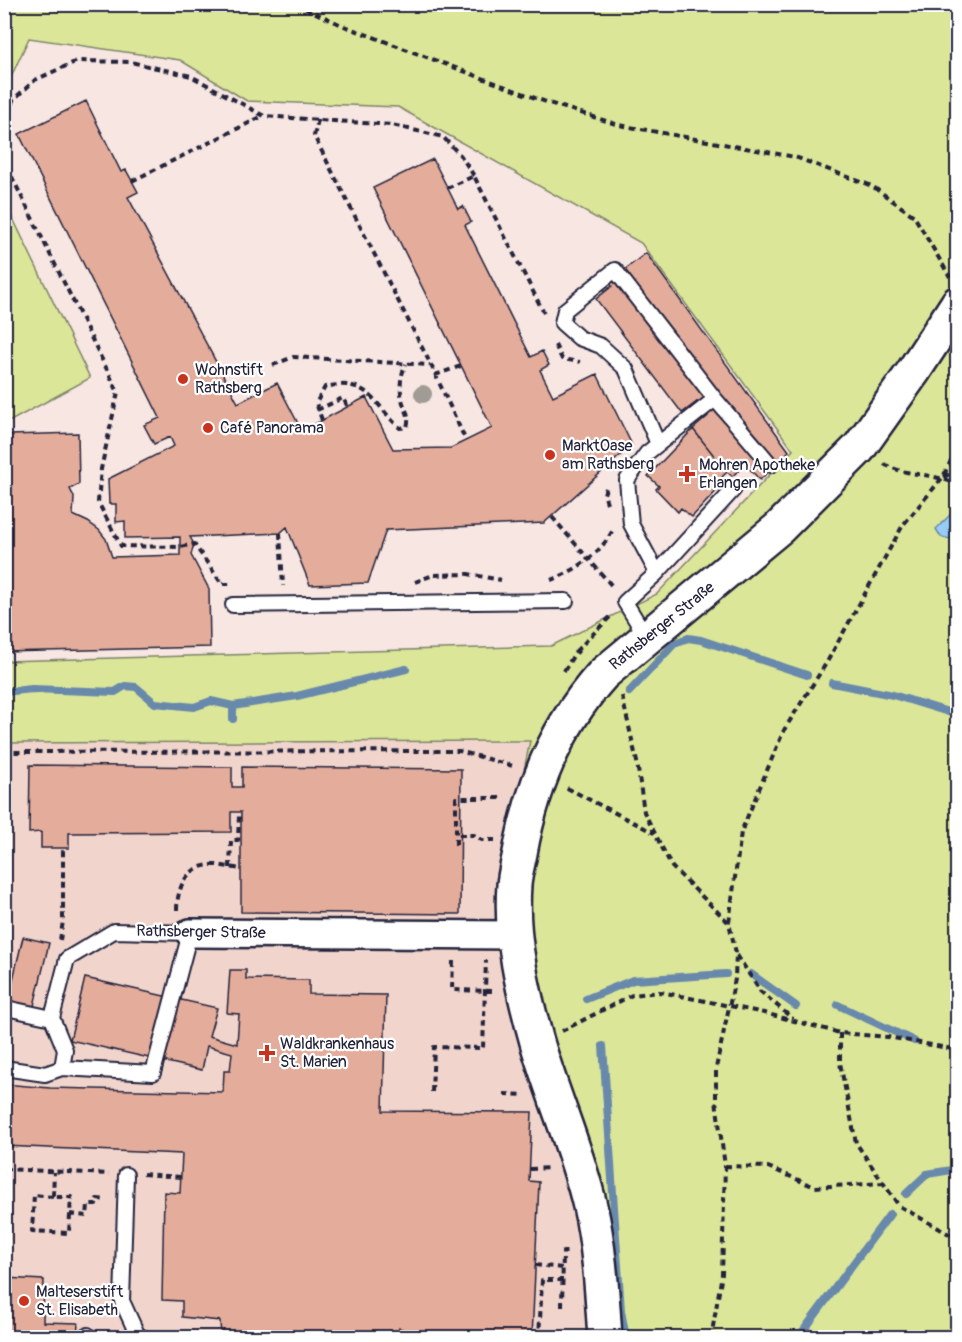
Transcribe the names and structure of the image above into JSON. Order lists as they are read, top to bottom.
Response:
{
  "streets": {
    "street": ["Rathsberger Straße"]
  },
  "places": {
    "other": [
      "Wohnstift Rathsberg",
      "Café Panorama",
      "MarktOase am Rathsberg",
      "Malteserstift St. Elisabeth"
    ],
    "health": ["Mohren Apotheke Erlangen", "Waldkrankenhaus St. Marien"]
  }
}
